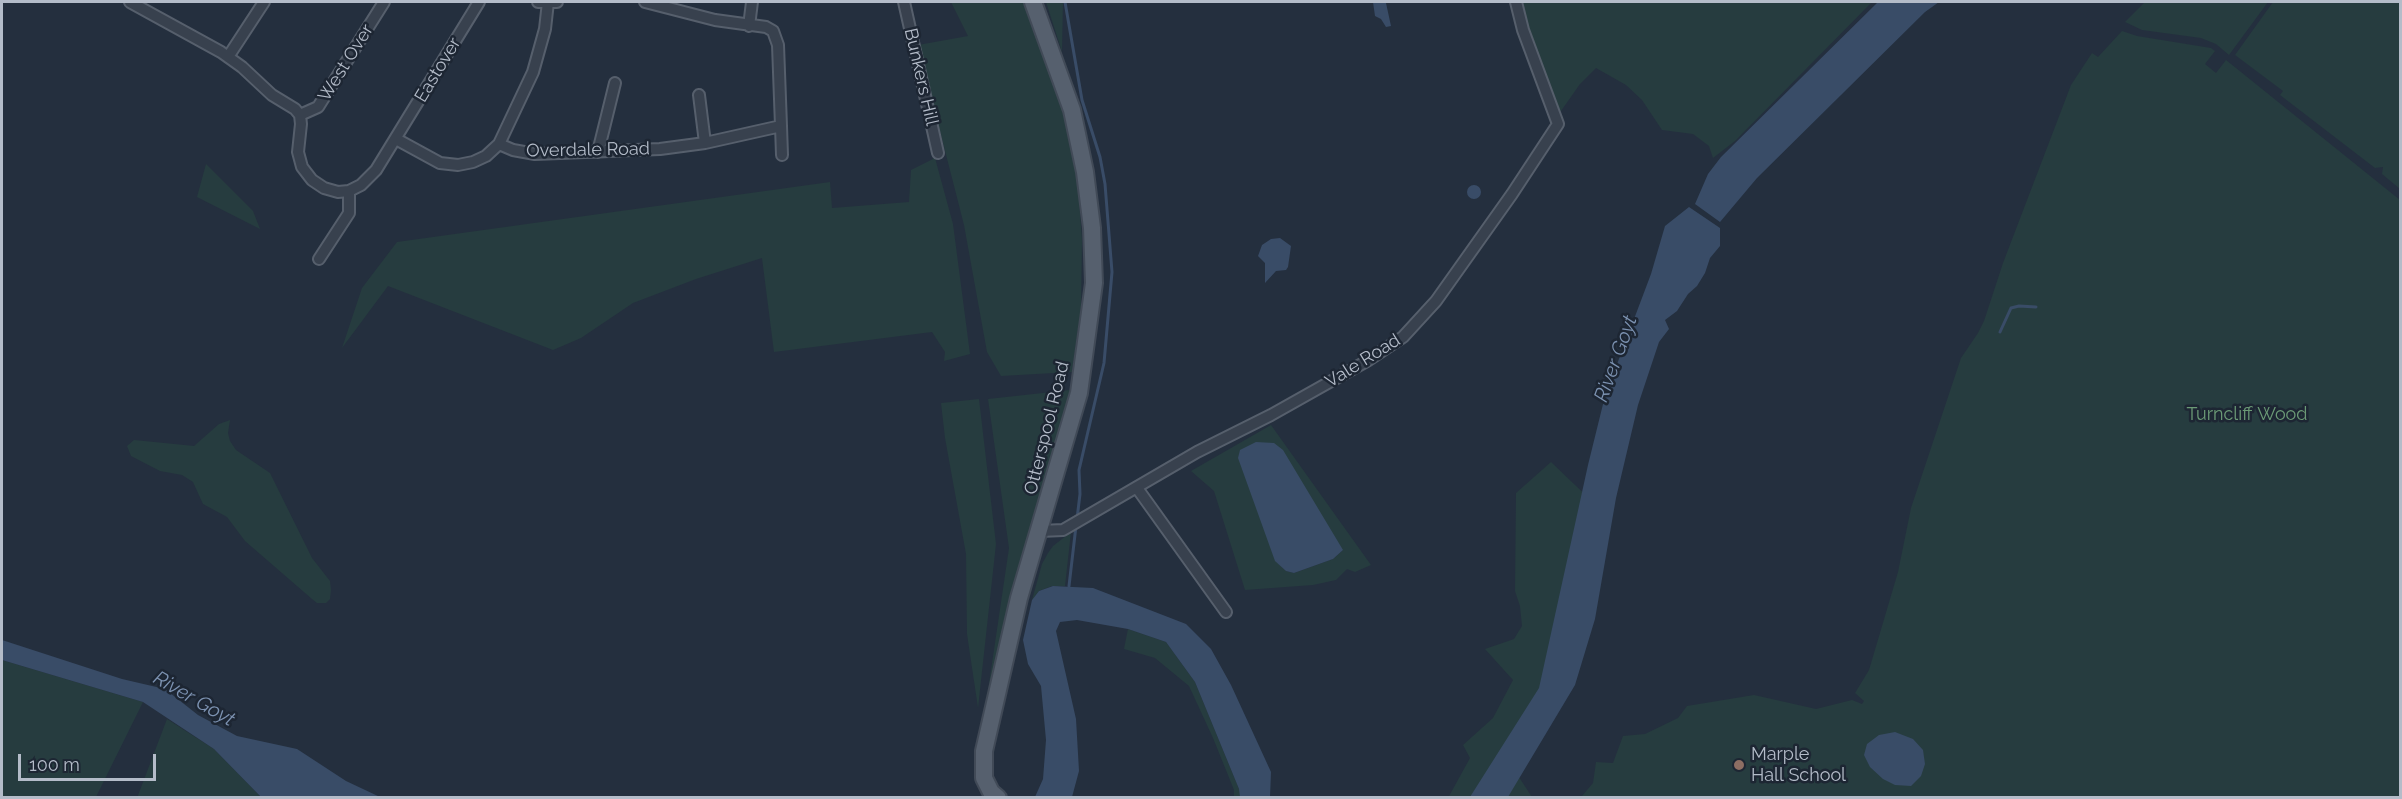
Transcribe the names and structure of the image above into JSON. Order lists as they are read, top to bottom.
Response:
{
  "streets": {
    "main road": ["Otterspool Road"],
    "street": [
      "West Over",
      "Eastover",
      "Bunkers Hill",
      "Overdale Road",
      "Vale Road"
    ]
  },
  "crossings": [
    ["Vale Road", "Otterspool Road"]
  ],
  "water": ["River Goyt"],
  "parks": ["Turncliff Wood"],
  "places": ["Marple Hall School"],
  "scale_bar": "100 m"
}
